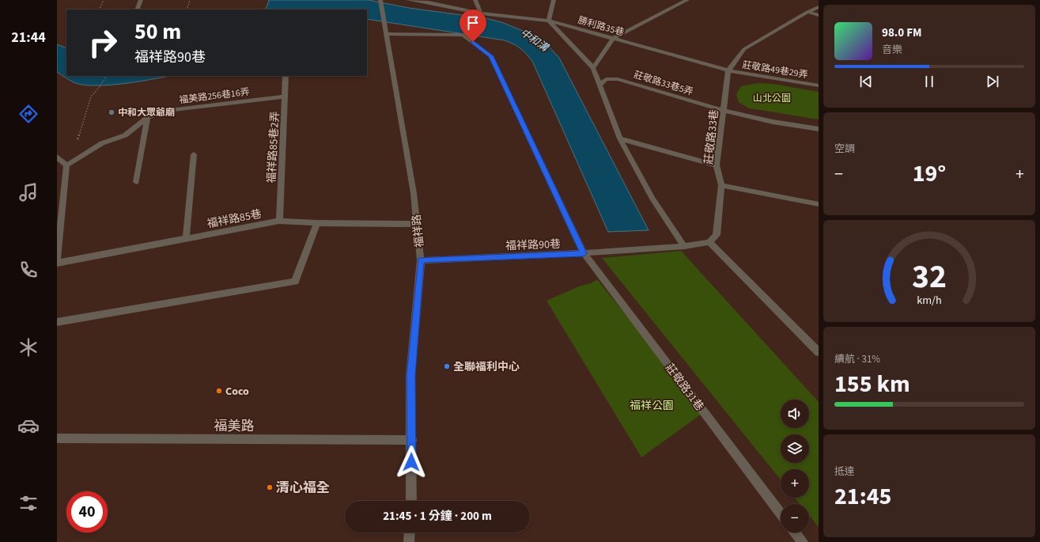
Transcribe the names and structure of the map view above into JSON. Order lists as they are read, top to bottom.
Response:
{
  "streets": {
    "street": [
      "勝利路35巷",
      "莊敬路49巷29弄",
      "莊敬路33巷5弄",
      "福美路256巷16弄",
      "莊敬路33巷",
      "福祥路85巷2弄",
      "福祥路85巷",
      "福祥路",
      "福祥路90巷",
      "莊敬路31巷",
      "福美路"
    ]
  },
  "crossings": [
    ["勝利路35巷", "莊敬路49巷29弄"],
    ["勝利路35巷", "莊敬路33巷"],
    ["莊敬路49巷29弄", "莊敬路33巷"],
    ["莊敬路33巷5弄", "莊敬路33巷"],
    ["福美路256巷16弄", "福祥路85巷2弄"],
    ["莊敬路33巷", "福祥路90巷"],
    ["福祥路85巷2弄", "福祥路85巷"],
    ["福祥路85巷", "福祥路"],
    ["福祥路", "福祥路90巷"],
    ["福祥路", "莊敬路31巷"],
    ["福祥路", "福美路"],
    ["福祥路90巷", "莊敬路31巷"]
  ],
  "water": ["中和溝"],
  "parks": ["山北公園", "福祥公園"],
  "places": [
    "中和大眾爺廟",
    "全聯福利中心",
    "Coco",
    "清心福全"
  ],
  "page": {
    "tabs": "21:44",
    "turn": ["50 m", "福祥路90巷"],
    "song": ["98.0 FM", "音樂"],
    "tile": [
      "空調",
      ["續航 · 31%", "155 km"],
      ["抵達", "21:45"]
    ],
    "heat": ["−", "19°", "+"],
    "map_buttons": ["+", "−"],
    "limit": "40",
    "trip": "21:45 · 1 分鐘 · 200 m",
    "gauge": ["32", "km/h"]
  }
}
